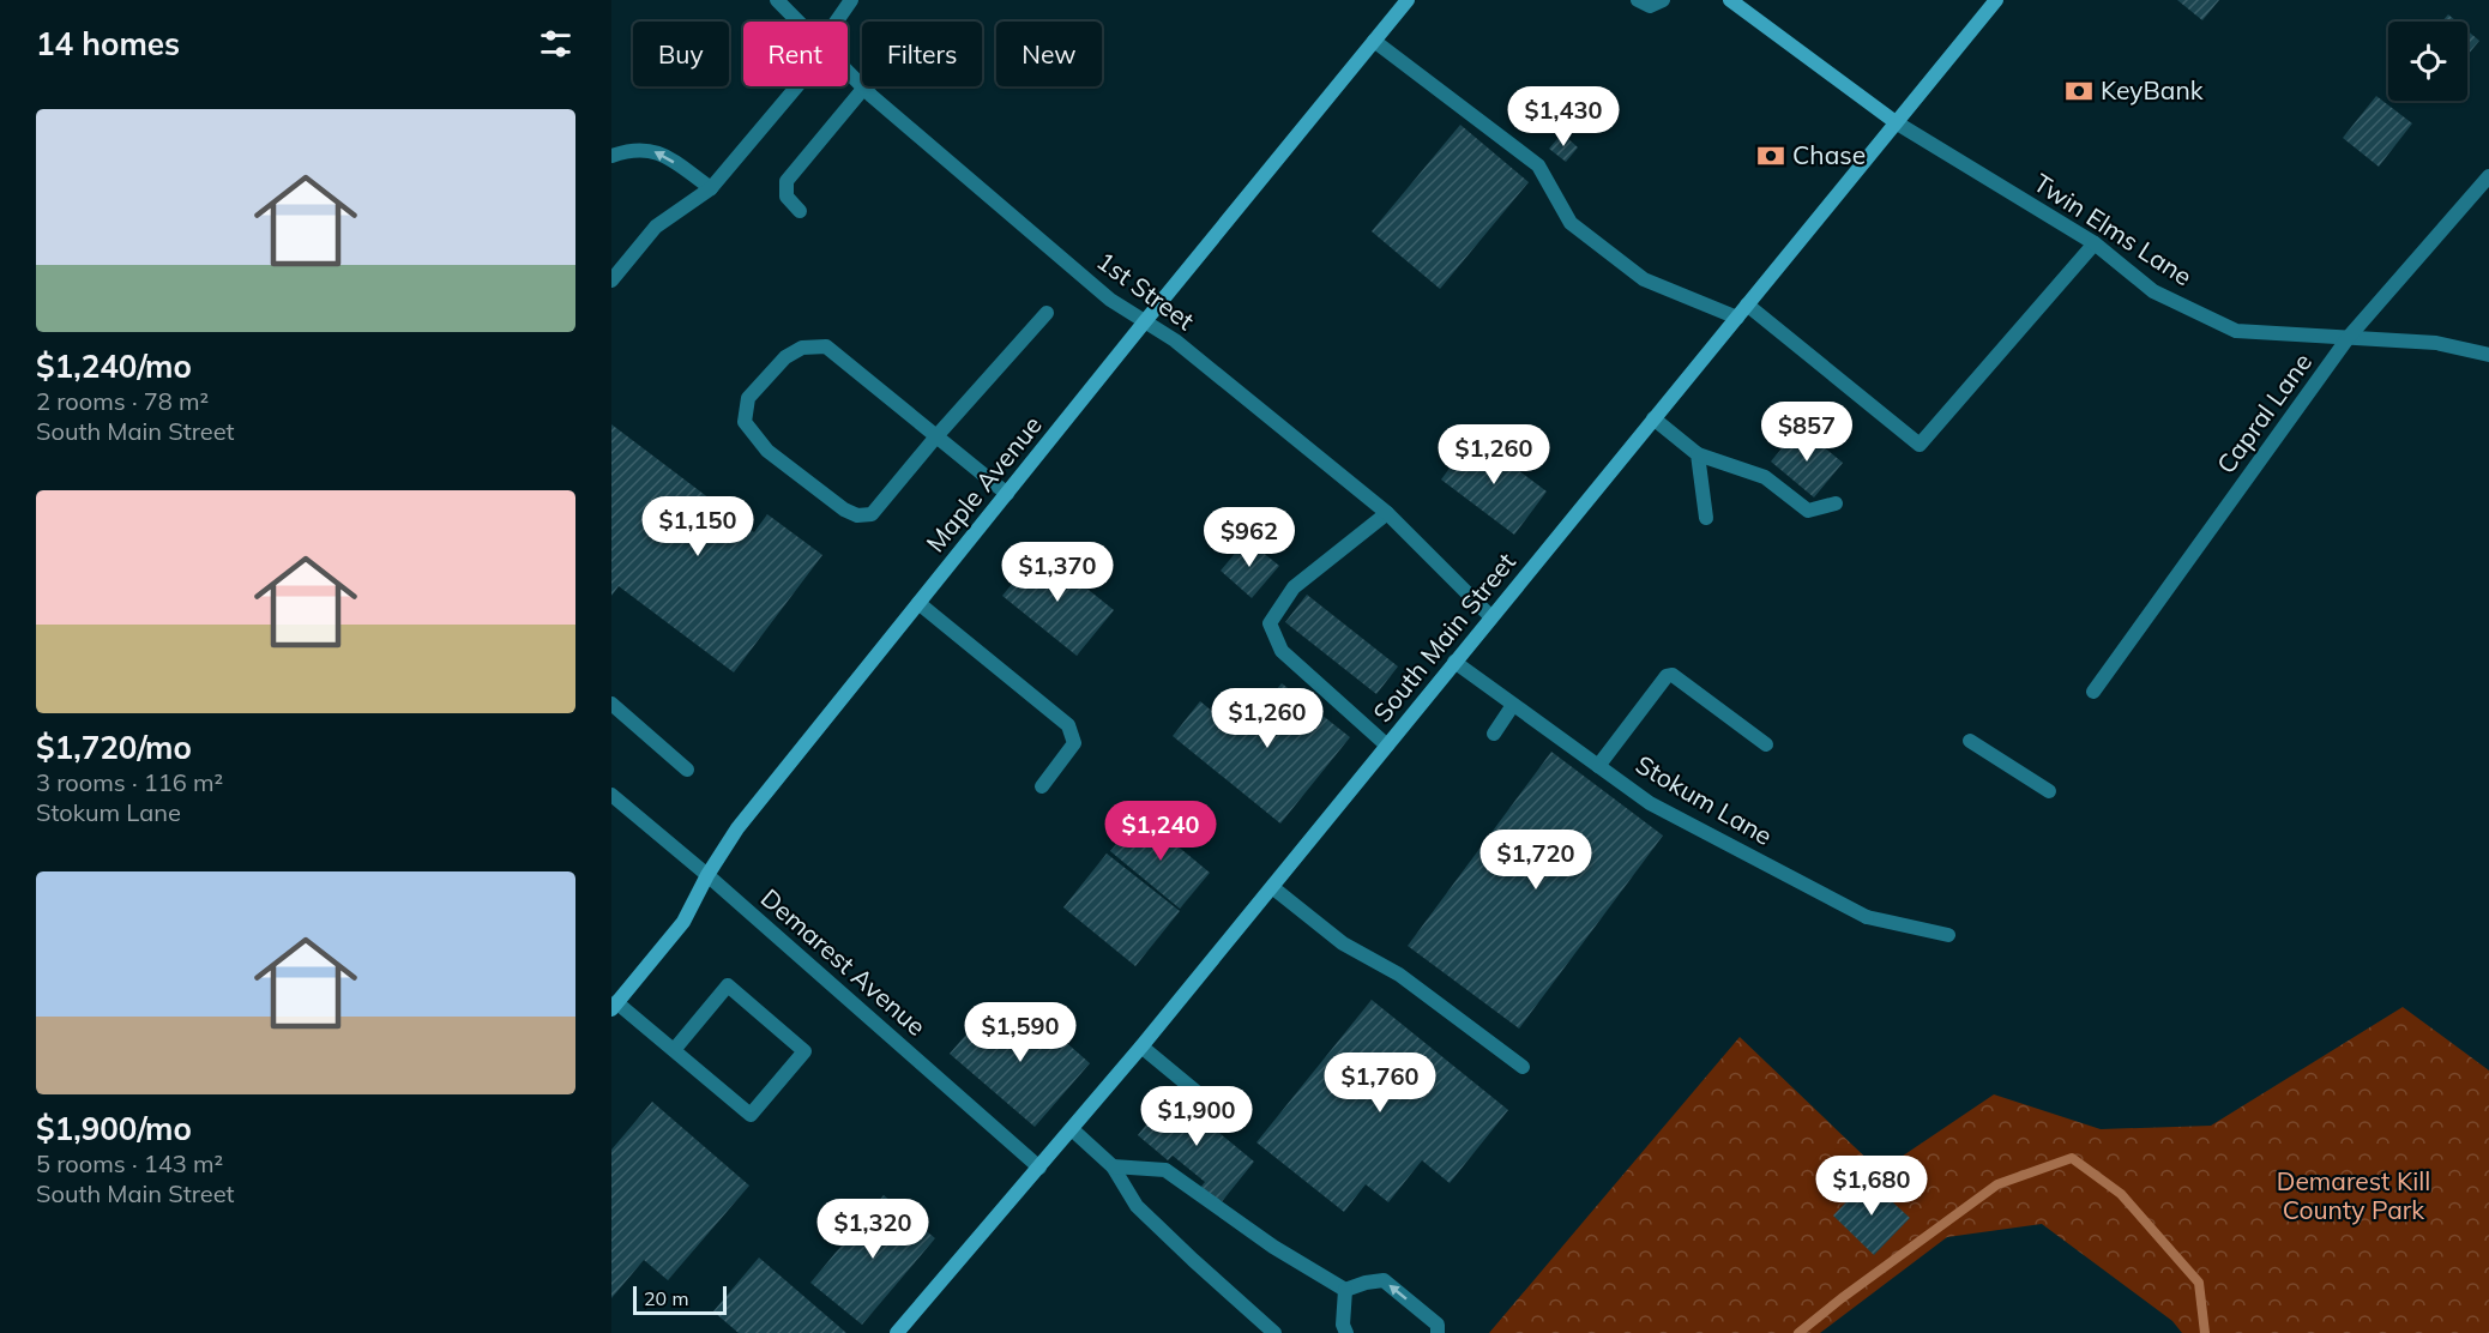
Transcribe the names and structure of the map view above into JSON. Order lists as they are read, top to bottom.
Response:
{
  "streets": {
    "street": [
      "Twin Elms Lane",
      "1st Street",
      "Capral Lane",
      "Maple Avenue",
      "South Main Street",
      "Stokum Lane",
      "Demarest Avenue"
    ]
  },
  "crossings": [
    ["Twin Elms Lane", "Capral Lane"],
    ["Twin Elms Lane", "South Main Street"],
    ["1st Street", "Maple Avenue"],
    ["1st Street", "South Main Street"],
    ["Maple Avenue", "Demarest Avenue"],
    ["South Main Street", "Stokum Lane"],
    ["South Main Street", "Demarest Avenue"]
  ],
  "parks": ["Demarest Kill County Park"],
  "places": {
    "bank": ["KeyBank", "Chase"]
  },
  "scale_bar": "20 m",
  "page": {
    "heading": "14 homes",
    "chip": [
      "Buy",
      "Rent",
      "Filters",
      "New"
    ],
    "list": [
      {
        "name": "$1,240/mo",
        "note": "2 rooms · 78 m² · South Main Street"
      },
      {
        "name": "$1,720/mo",
        "note": "3 rooms · 116 m² · Stokum Lane"
      },
      {
        "name": "$1,900/mo",
        "note": "5 rooms · 143 m² · South Main Street"
      }
    ],
    "price": [
      "$1,430",
      "$857",
      "$1,260",
      "$1,150",
      "$962",
      "$1,370",
      "$1,260",
      "$1,240",
      "$1,720",
      "$1,590",
      "$1,760",
      "$1,900",
      "$1,680",
      "$1,320"
    ],
    "scale": "20 m"
  }
}
